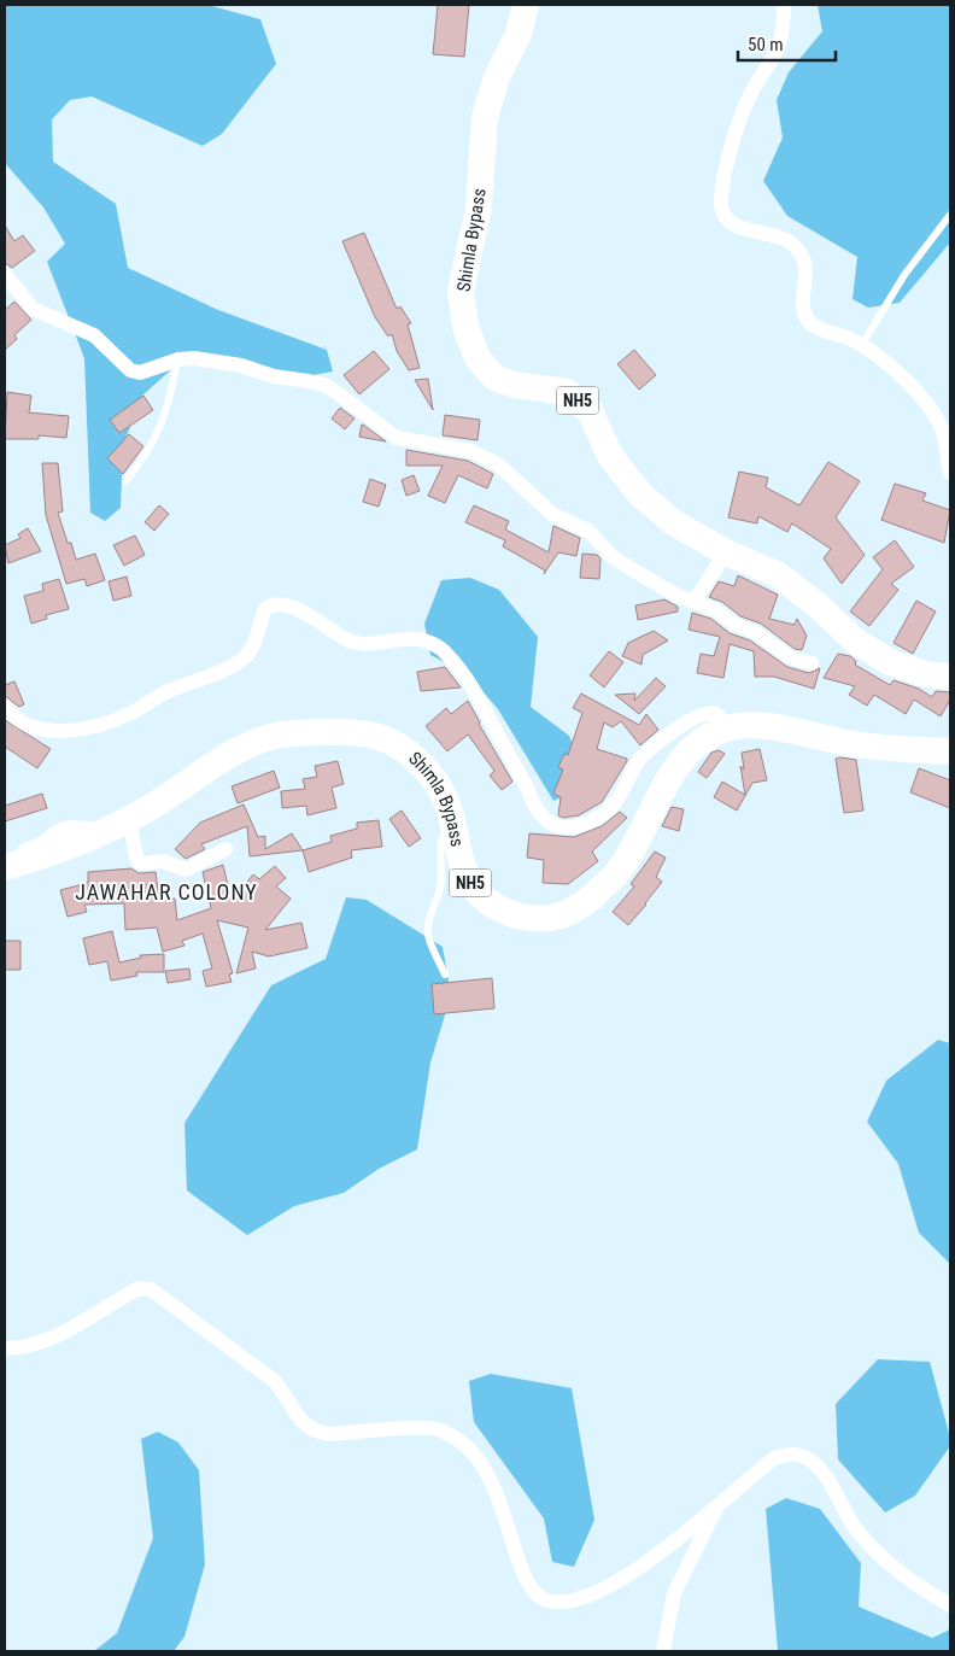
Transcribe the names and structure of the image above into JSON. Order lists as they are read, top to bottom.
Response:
{
  "streets": {
    "highway": ["Shimla Bypass", "NH5"]
  },
  "districts": ["JAWAHAR COLONY"],
  "scale_bar": "50 m"
}
